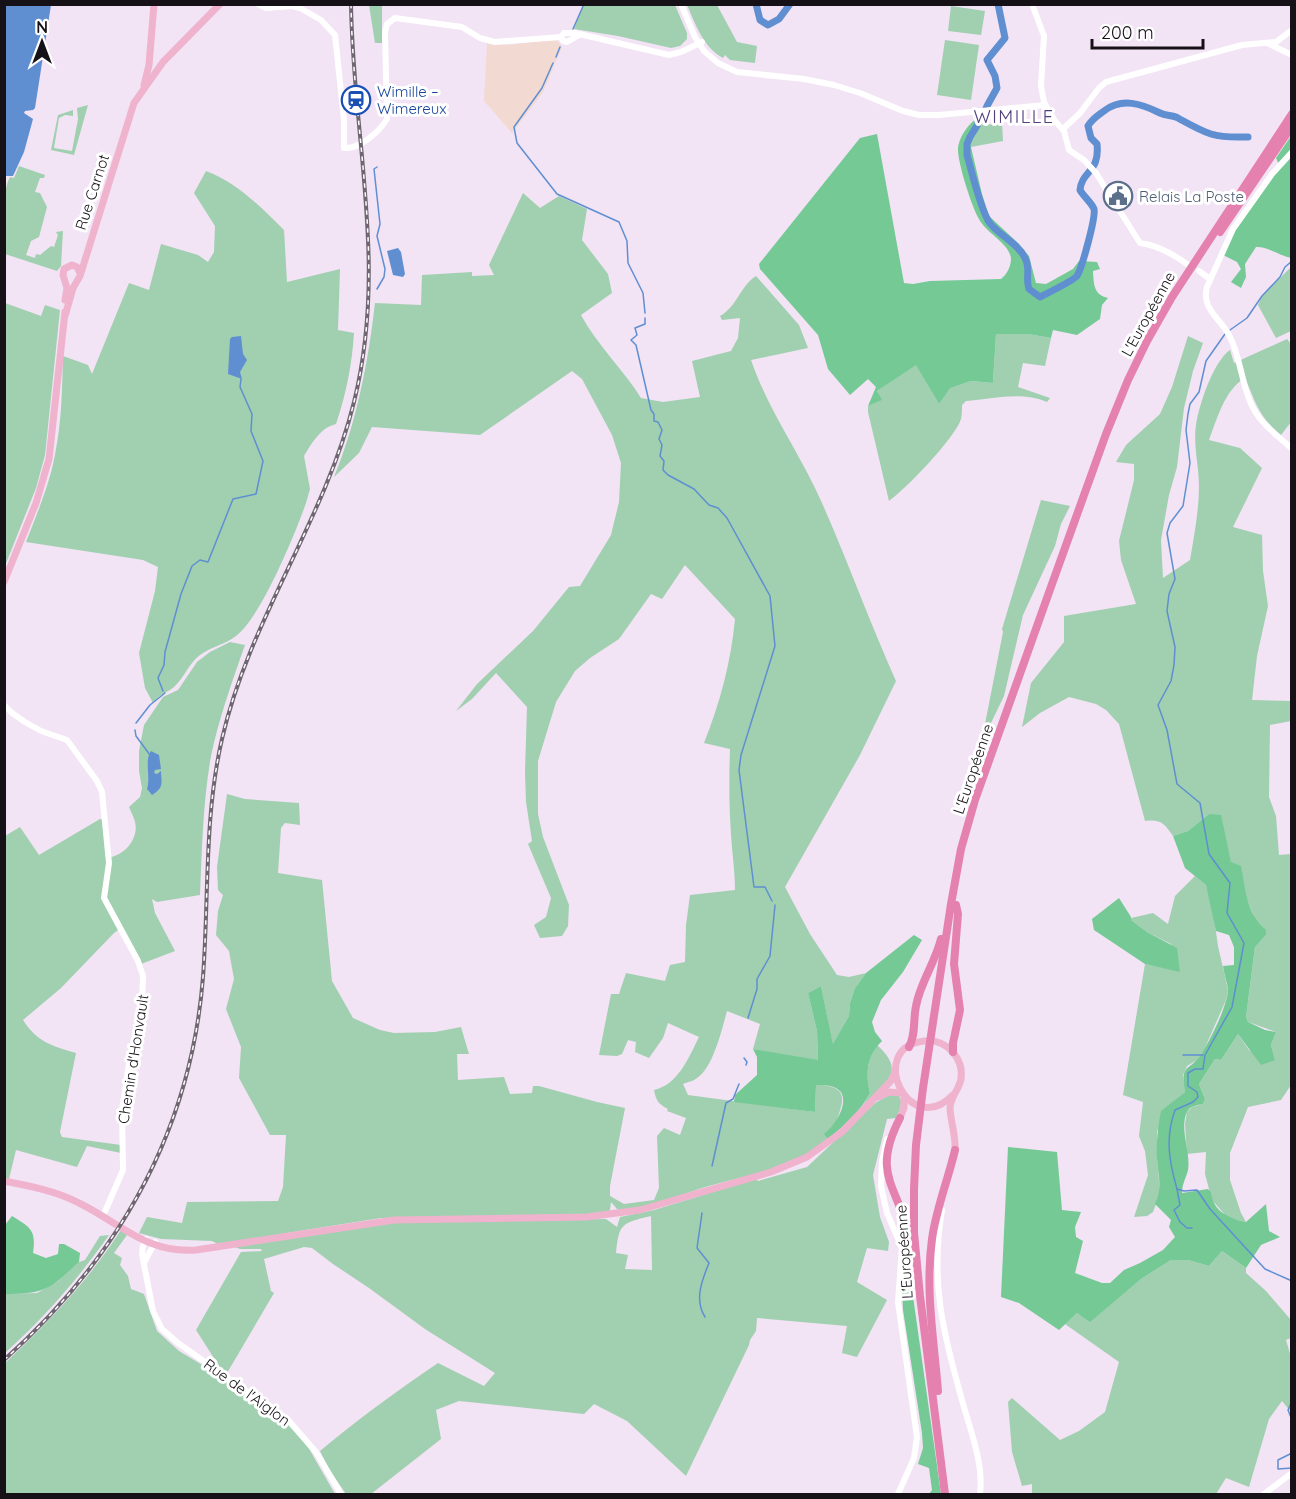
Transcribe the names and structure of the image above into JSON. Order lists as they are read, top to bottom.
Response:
{
  "streets": {
    "highway": ["L'Européenne"],
    "main road": ["Rue Carnot"],
    "street": ["Chemin d'Honvault", "Rue de l'Aiglon"]
  },
  "districts": ["WIMILLE"],
  "places": {
    "station": ["Wimille – Wimereux"],
    "public building": ["Relais La Poste"]
  },
  "scale_bar": "200 m",
  "north": "top"
}
